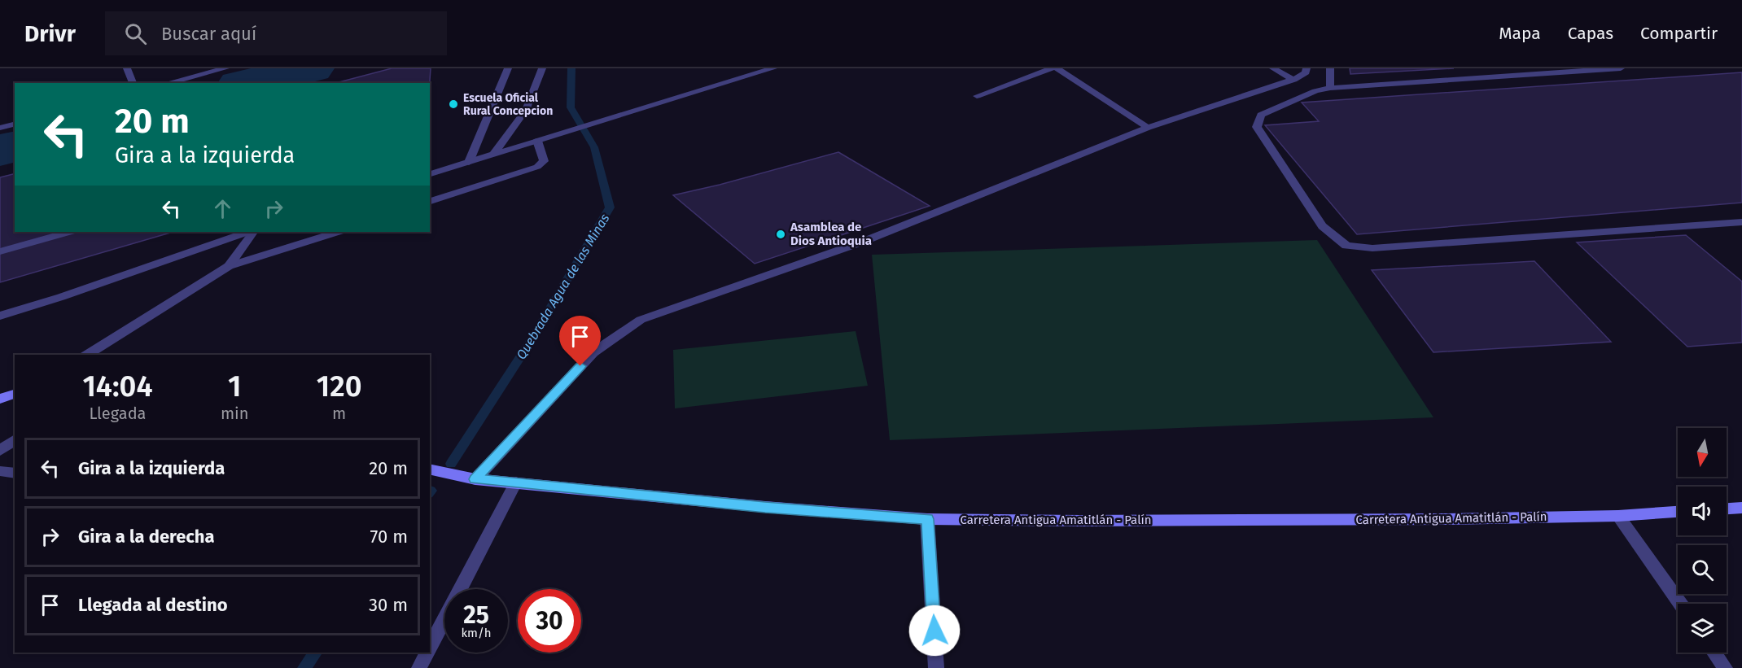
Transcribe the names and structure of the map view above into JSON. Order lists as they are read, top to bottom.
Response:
{
  "streets": {
    "main road": ["Carretera Antigua Amatitlán - Palín"]
  },
  "water": ["Quebrada Agua de las Minas"],
  "places": ["Escuela Oficial Rural Concepcion", "Asamblea de Dios Antioquia"],
  "north": "bottom",
  "page": {
    "header": "Drivr",
    "search": "Buscar aquí",
    "nav": ["Mapa", "Capas", "Compartir"],
    "turn": ["20 m", "Gira a la izquierda"],
    "eta": [
      "14:04",
      "Llegada",
      "1",
      "min",
      "120",
      "m"
    ],
    "list": [
      {
        "name": "Gira a la izquierda",
        "value": "20 m"
      },
      {
        "name": "Gira a la derecha",
        "value": "70 m"
      },
      {
        "name": "Llegada al destino",
        "value": "30 m"
      }
    ],
    "speed": "25 km/h",
    "limit": "30"
  }
}
